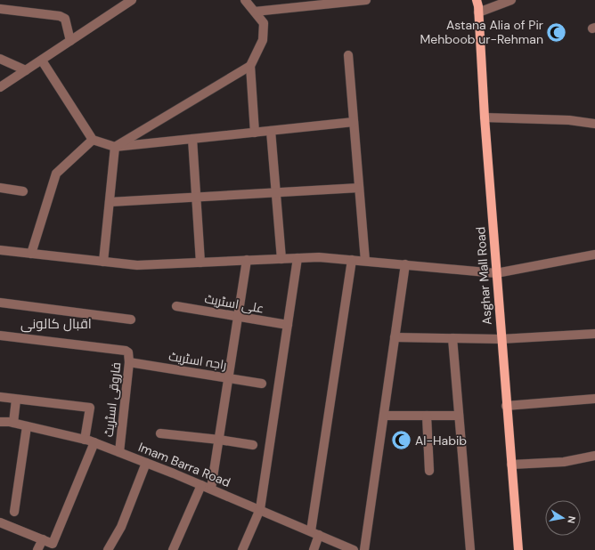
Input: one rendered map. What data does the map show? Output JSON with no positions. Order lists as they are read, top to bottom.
{
  "streets": {
    "main road": ["Asghar Mall Road"],
    "street": [
      "علی اسٹریٹ",
      "راجہ اسٹریٹ",
      "فاروقی اسٹریٹ",
      "Imam Barra Road"
    ]
  },
  "crossings": [
    ["راجہ اسٹریٹ", "فاروقی اسٹریٹ"],
    ["فاروقی اسٹریٹ", "Imam Barra Road"]
  ],
  "districts": ["اقبال کالونی"],
  "places": {
    "mosque": ["Astana Alia of Pir Mehboob ur-Rehman", "Al-Habib"]
  },
  "north": "right"
}
